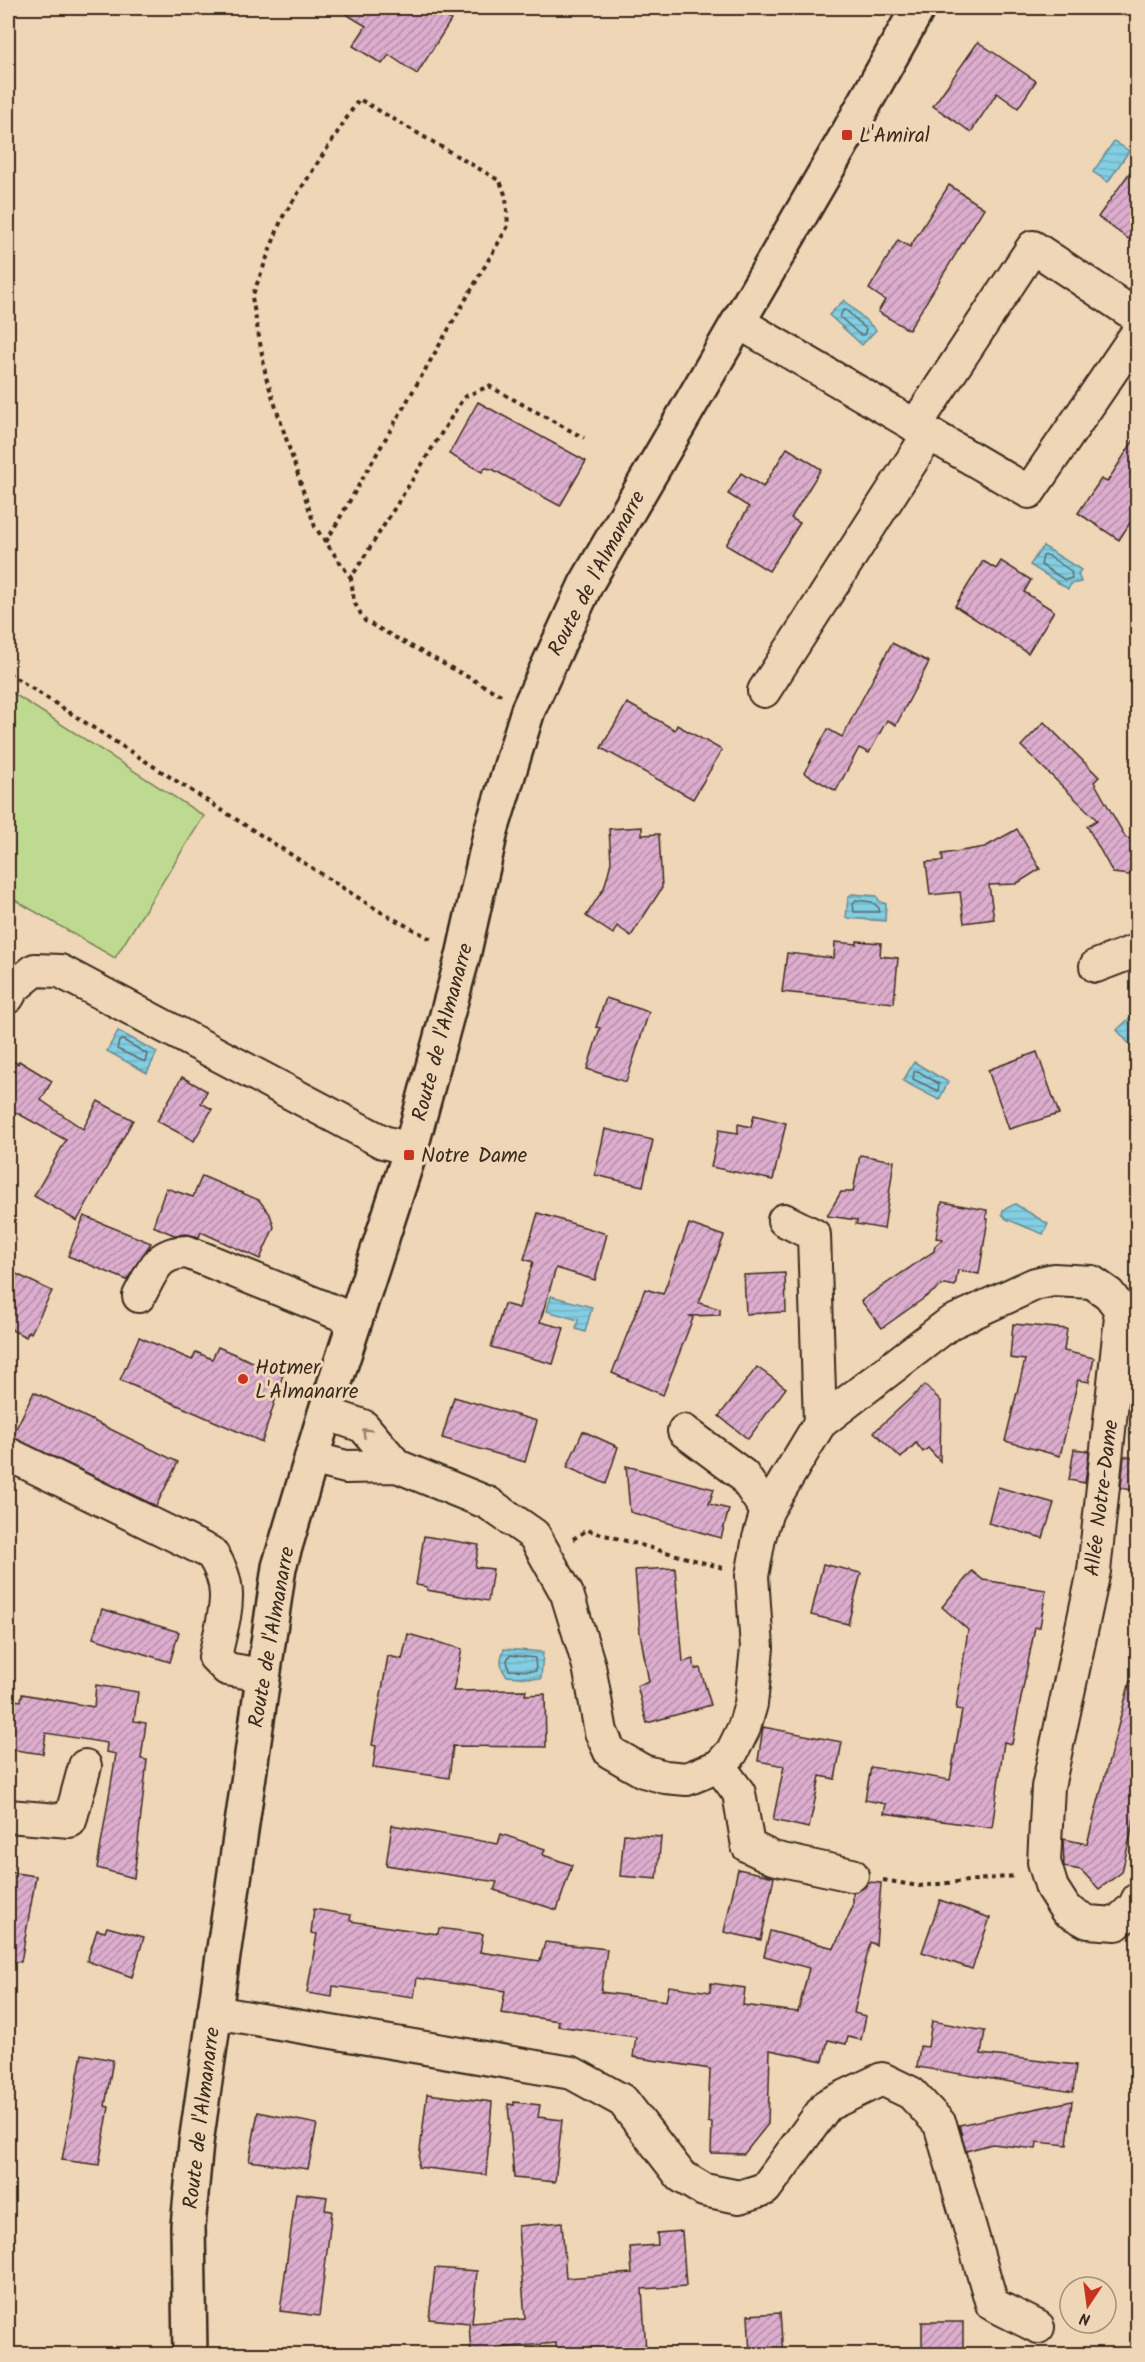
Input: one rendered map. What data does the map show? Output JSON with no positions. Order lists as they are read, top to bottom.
{
  "streets": {
    "main road": ["Route de l'Almanarre"],
    "street": ["Allée Notre-Dame"]
  },
  "places": {
    "transit": ["L'Amiral", "Notre Dame"],
    "other": ["Hotmer L'Almanarre"]
  },
  "north": "bottom"
}
